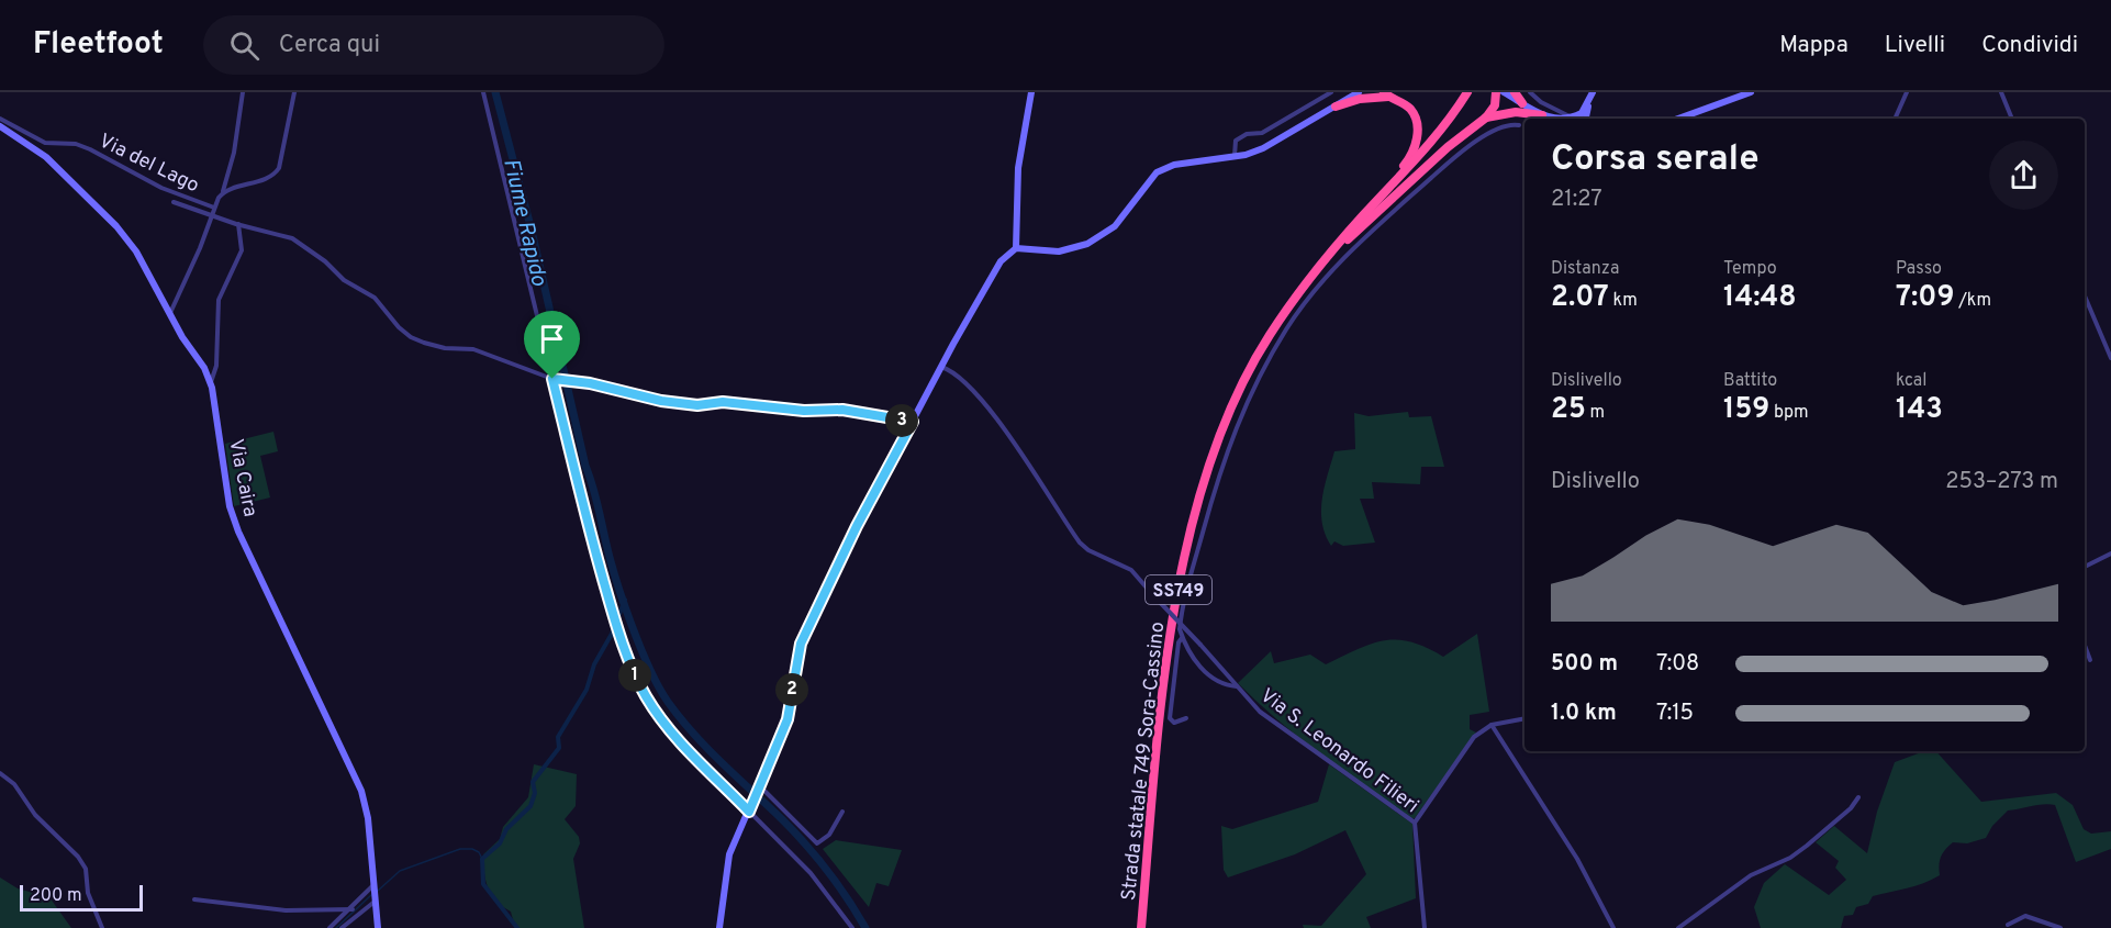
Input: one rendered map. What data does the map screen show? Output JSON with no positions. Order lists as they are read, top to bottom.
{
  "streets": {
    "highway": ["SS749", "Strada statale 749 Sora-Cassino"],
    "street": ["Via del Lago", "Via Caira", "Via S. Leonardo Filieri"]
  },
  "water": ["Fiume Rapido"],
  "scale_bar": "200 m",
  "page": {
    "header": "Fleetfoot",
    "search": "Cerca qui",
    "nav": ["Mappa", "Livelli", "Condividi"],
    "heading": ["Corsa serale", "21:27"],
    "stats": [
      ["Distanza", "2.07 km"],
      ["Tempo", "14:48"],
      ["Passo", "7:09 /km"],
      ["Dislivello", "25 m"],
      ["Battito", "159 bpm"],
      ["kcal", "143"]
    ],
    "pins": ["3", "1", "2"],
    "chart": ["Dislivello", "253–273 m"],
    "list": [
      {
        "name": "500 m",
        "note": "7:08"
      },
      {
        "name": "1.0 km",
        "note": "7:15"
      }
    ],
    "scale": "200 m"
  }
}
